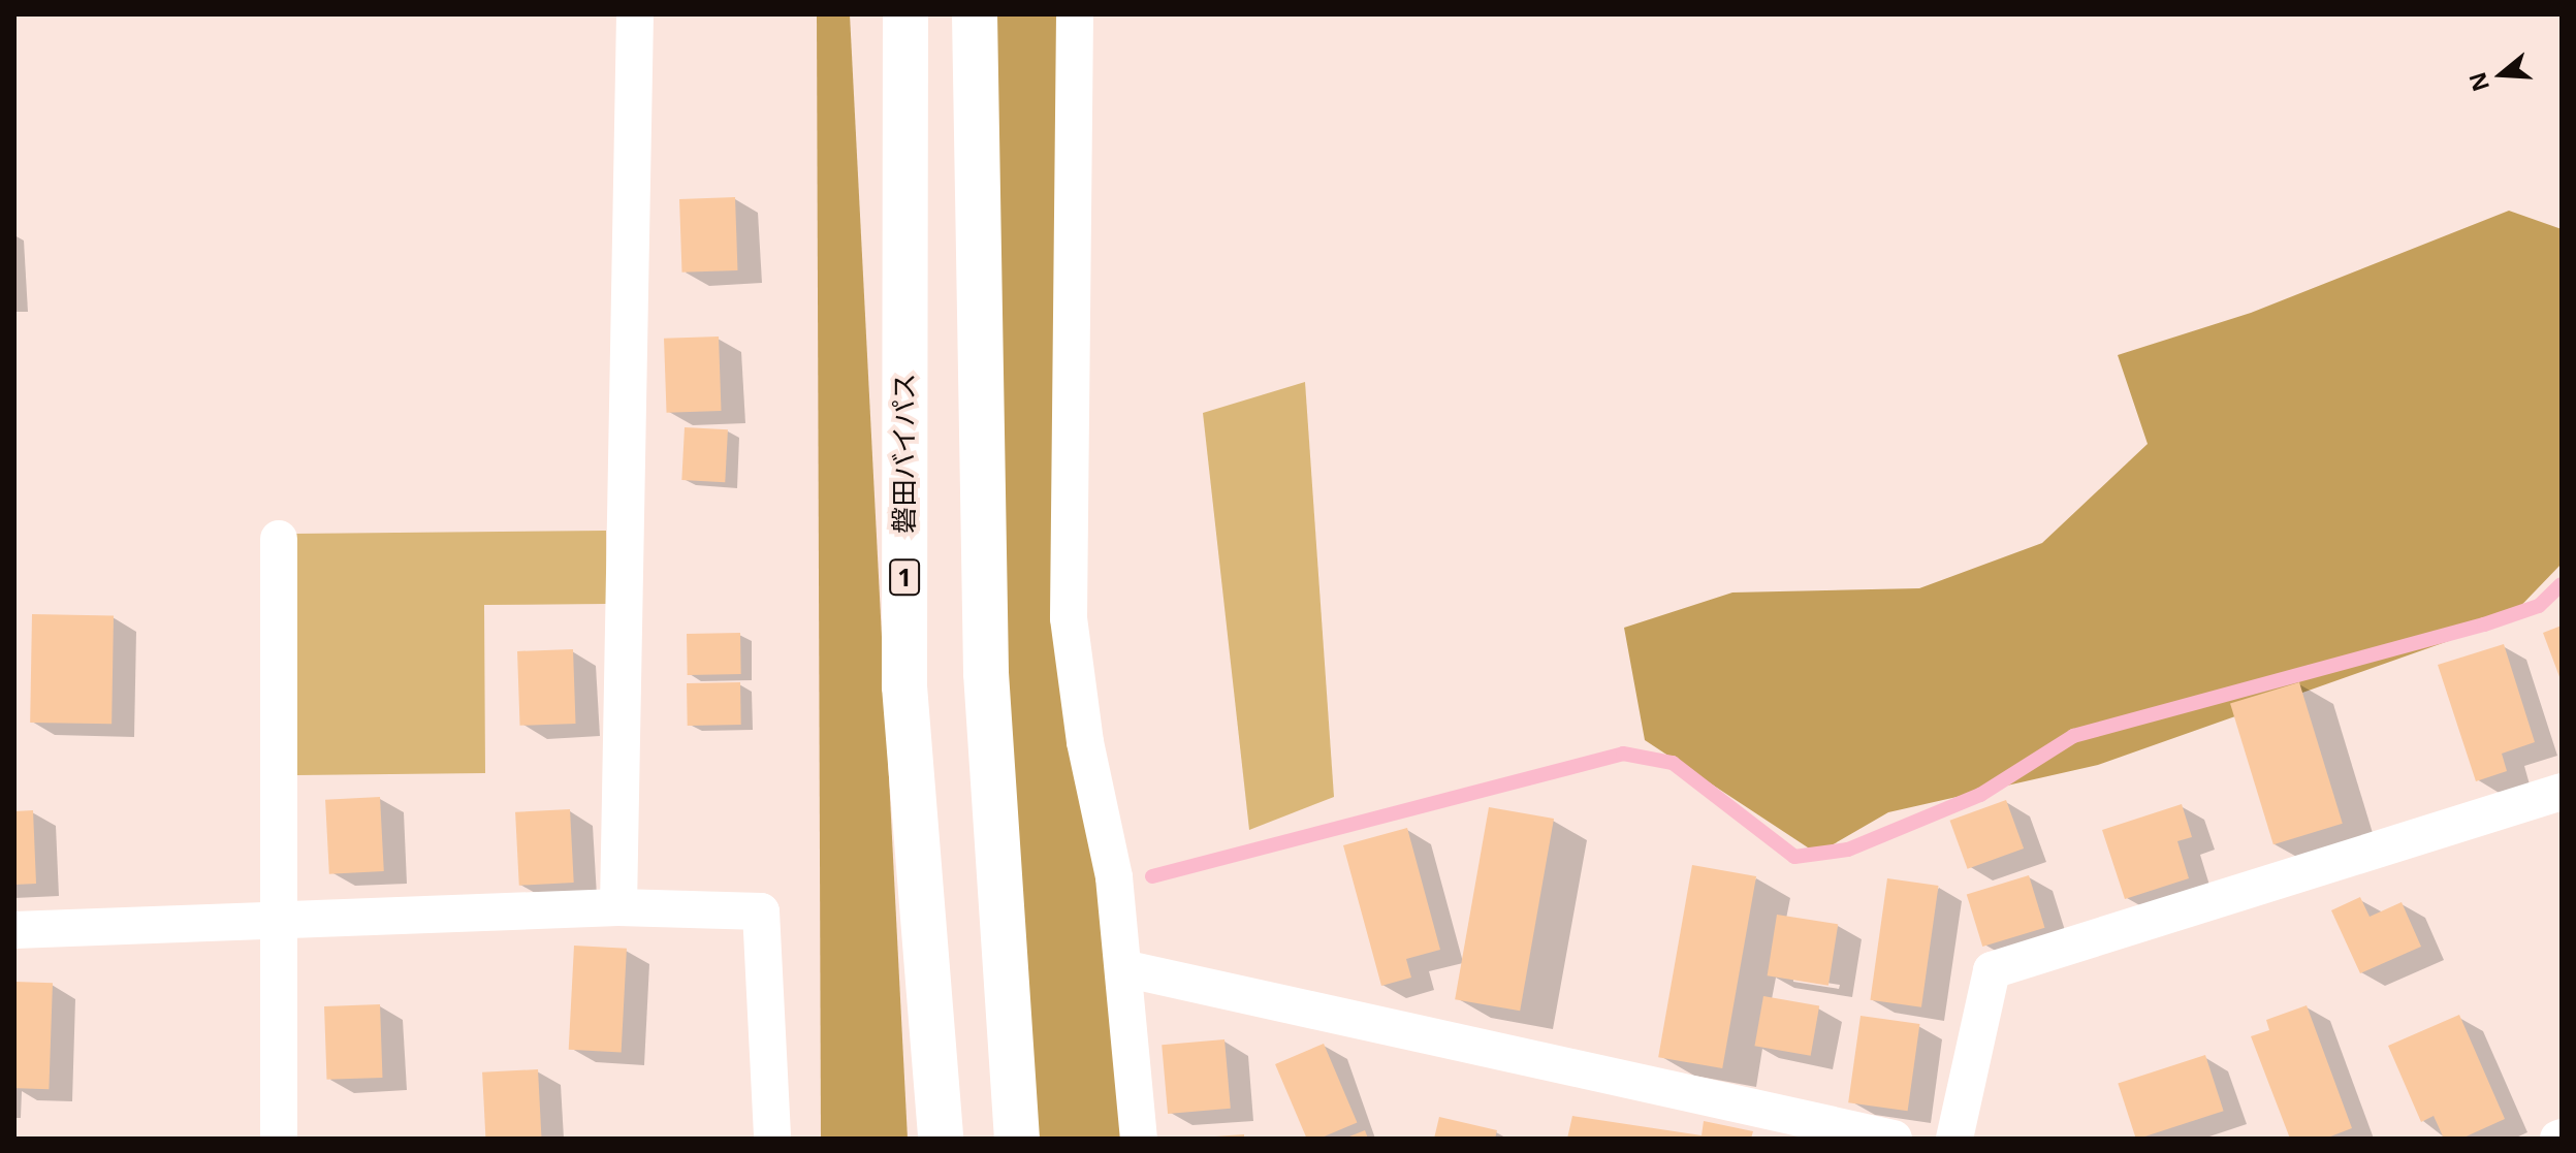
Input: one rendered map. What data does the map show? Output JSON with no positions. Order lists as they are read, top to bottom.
{
  "streets": {
    "highway": ["磐田バイパス", "1"]
  },
  "north": "left"
}
